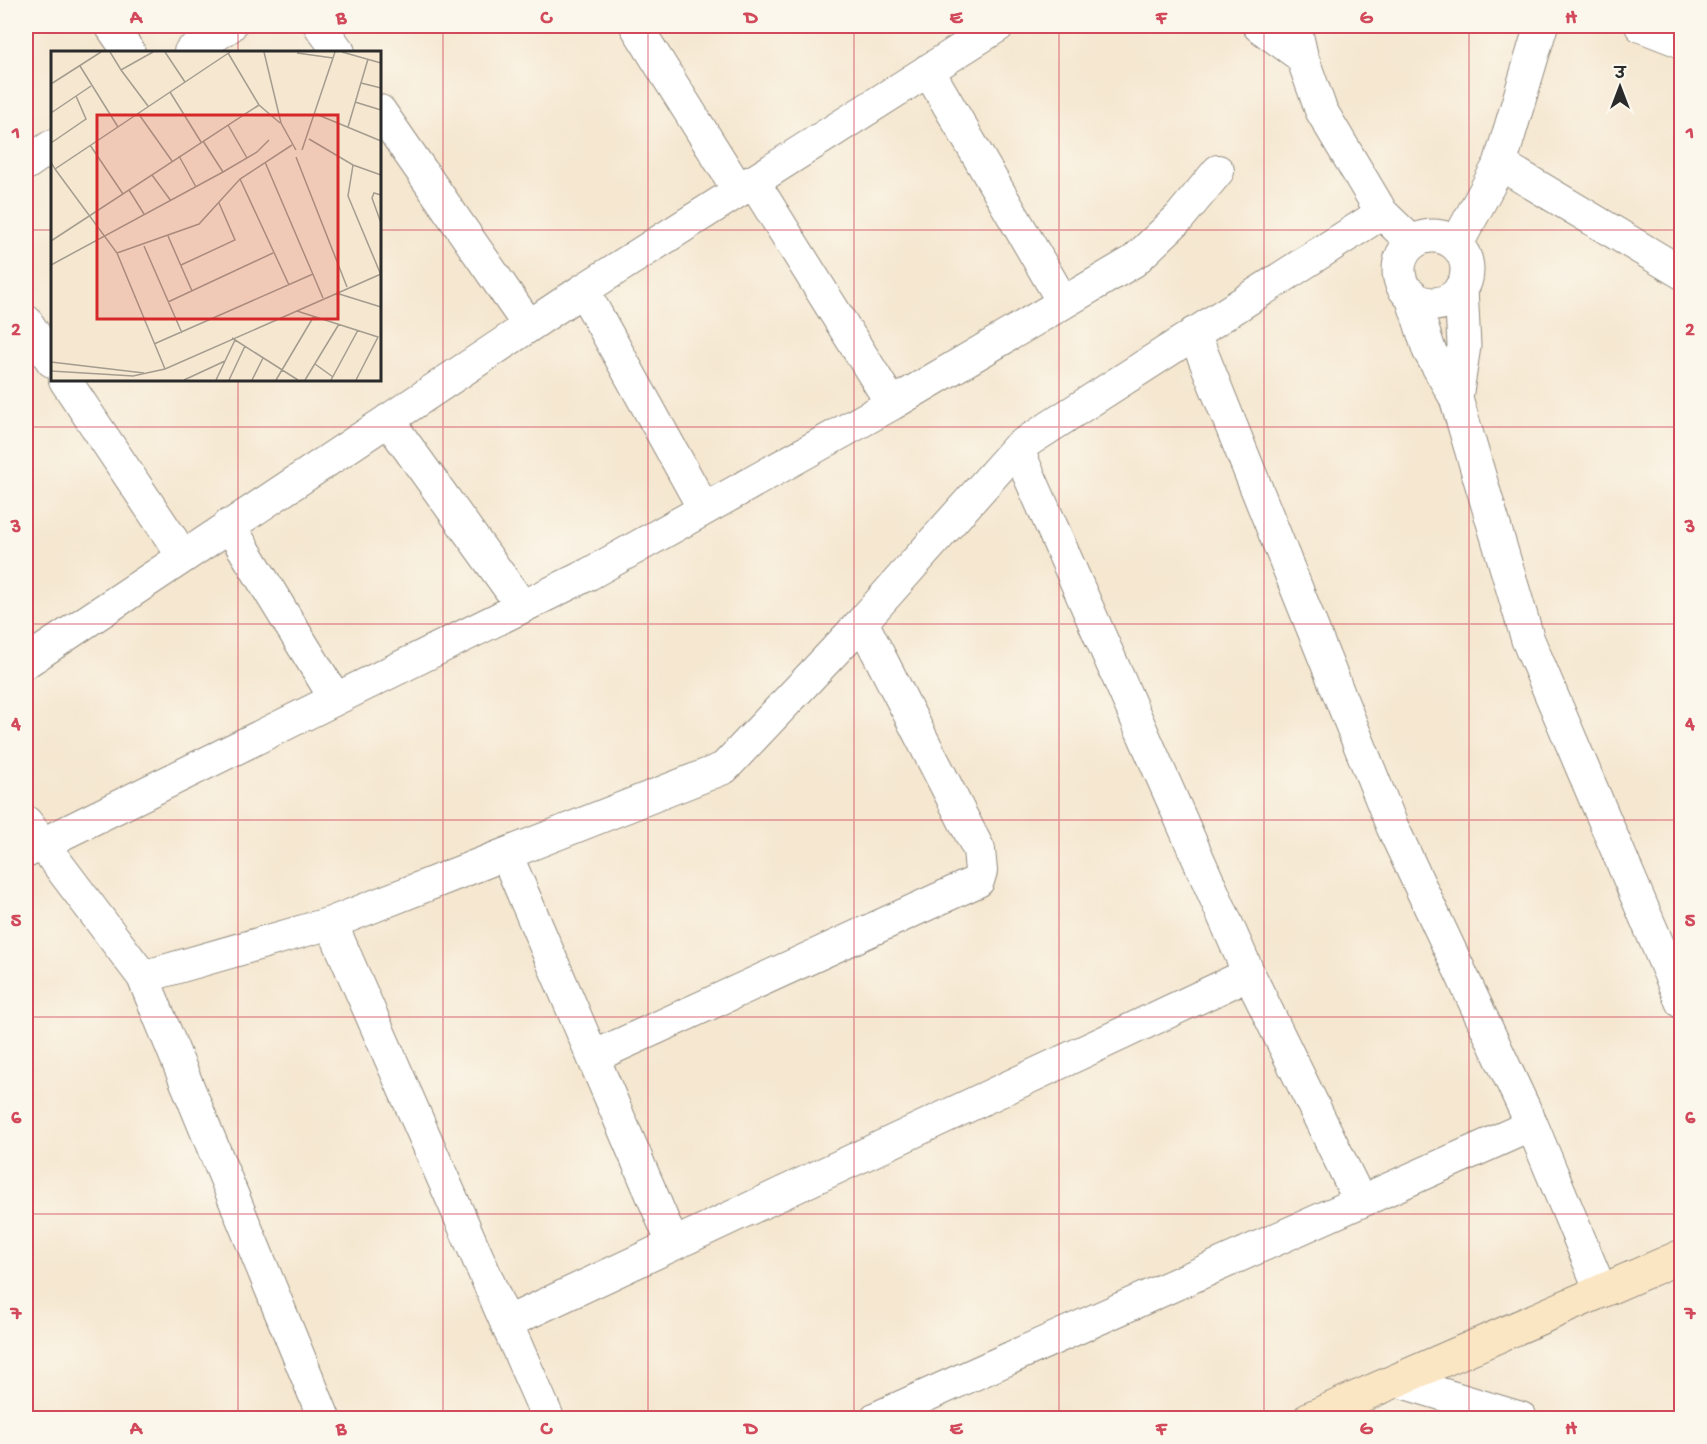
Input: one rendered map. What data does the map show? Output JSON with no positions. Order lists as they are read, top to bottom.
{
  "north": "top",
  "grid": {
    "columns": [
      "A",
      "B",
      "C",
      "D",
      "E",
      "F",
      "G",
      "H"
    ],
    "rows": [
      "1",
      "2",
      "3",
      "4",
      "5",
      "6",
      "7"
    ]
  }
}
